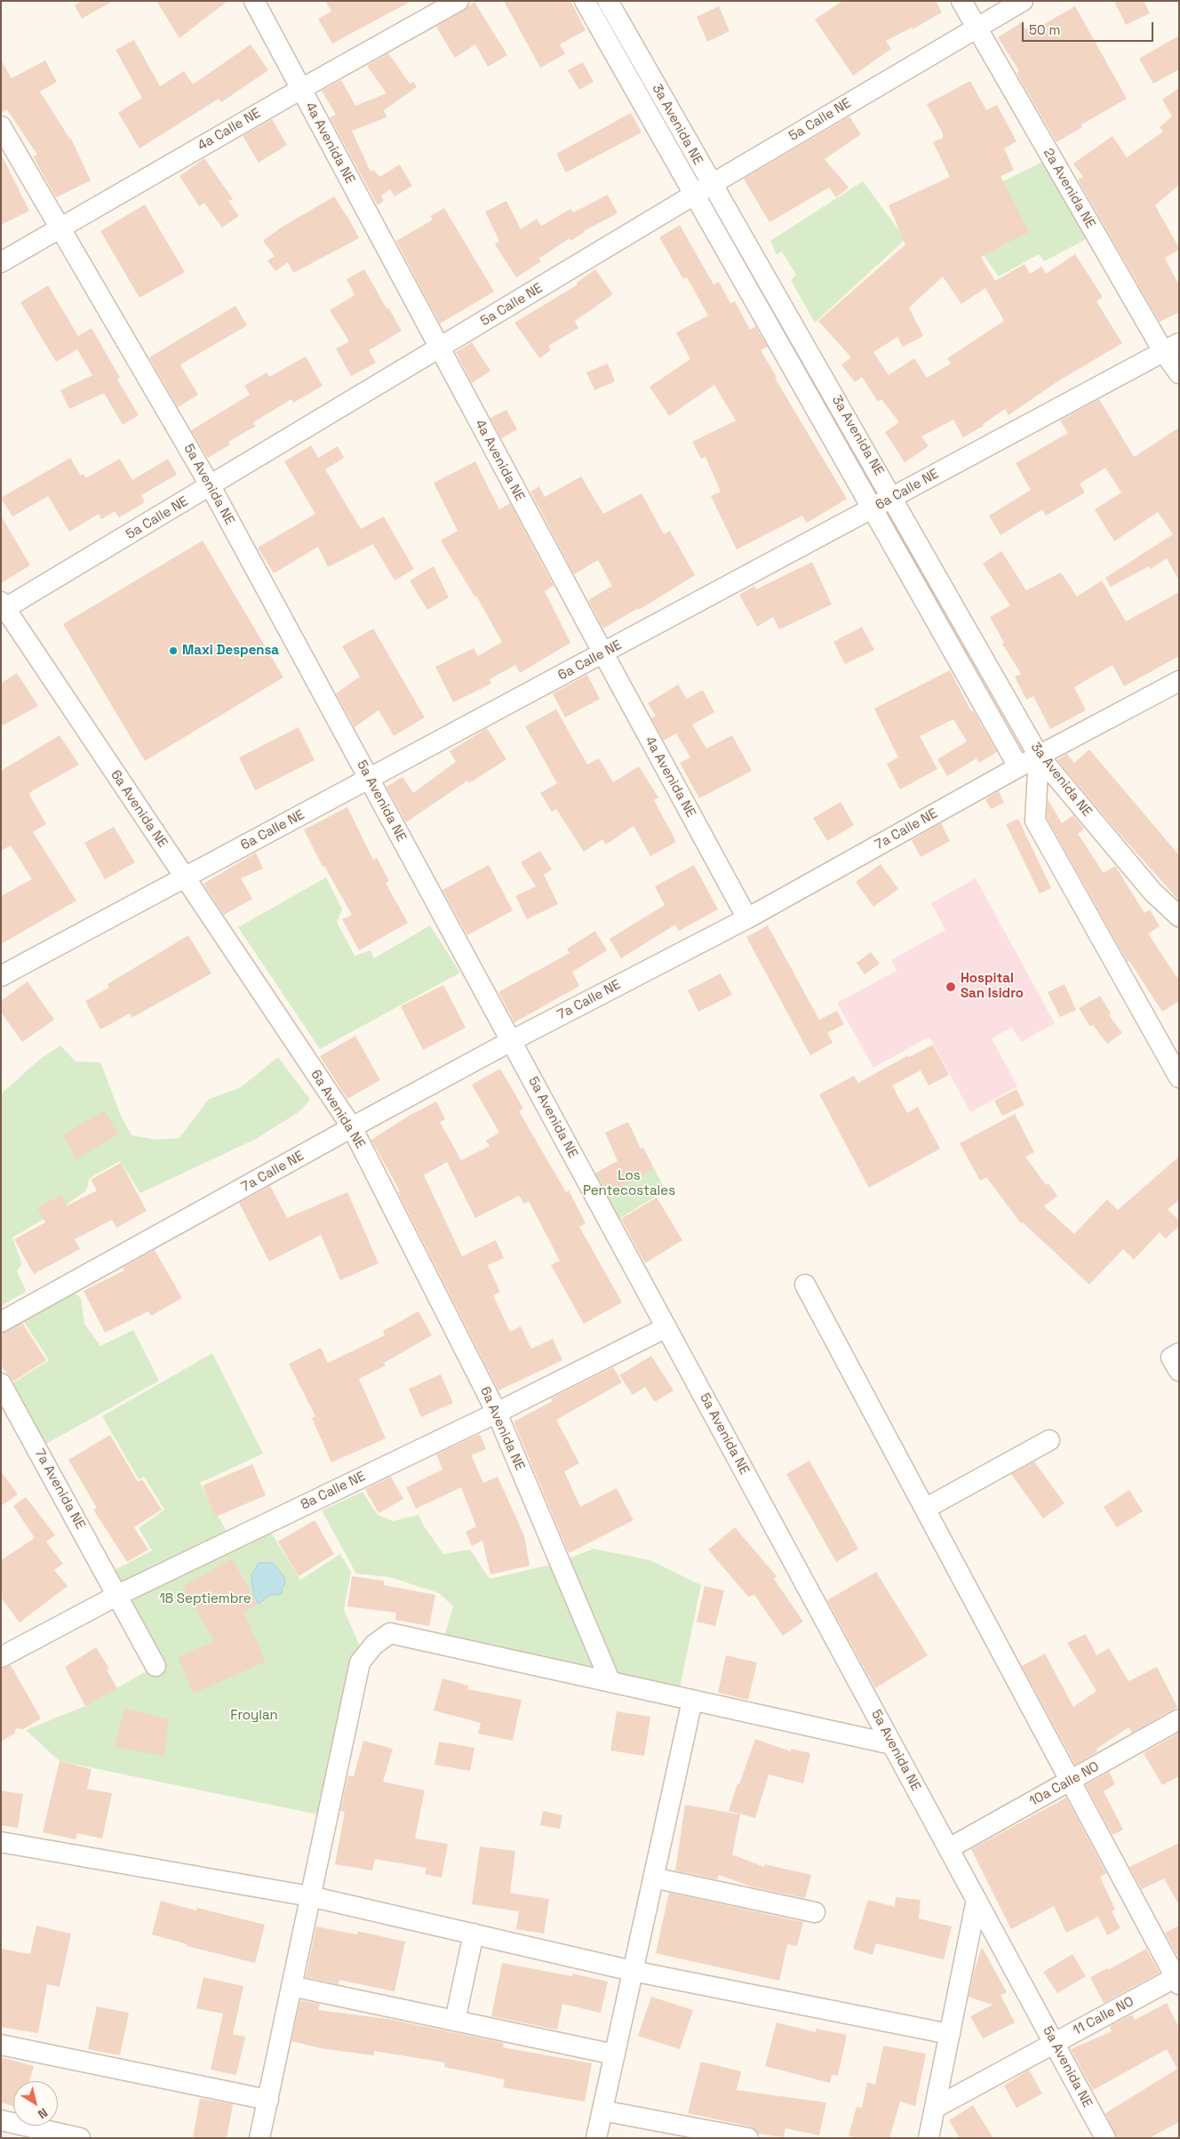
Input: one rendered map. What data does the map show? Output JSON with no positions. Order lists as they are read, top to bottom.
{
  "streets": {
    "street": [
      "5a Calle NE",
      "3a Avenida NE",
      "4a Calle NE",
      "4a Avenida NE",
      "2a Avenida NE",
      "5a Avenida NE",
      "6a Calle NE",
      "6a Avenida NE",
      "7a Calle NE",
      "7a Avenida NE",
      "8a Calle NE",
      "10a Calle NO",
      "11 Calle NO"
    ]
  },
  "crossings": [
    ["5a Calle NE", "3a Avenida NE"],
    ["5a Calle NE", "4a Avenida NE"],
    ["5a Calle NE", "2a Avenida NE"],
    ["5a Calle NE", "5a Avenida NE"],
    ["5a Calle NE", "6a Avenida NE"],
    ["3a Avenida NE", "6a Calle NE"],
    ["3a Avenida NE", "7a Calle NE"],
    ["4a Calle NE", "4a Avenida NE"],
    ["4a Calle NE", "5a Avenida NE"],
    ["4a Avenida NE", "6a Calle NE"],
    ["4a Avenida NE", "7a Calle NE"],
    ["2a Avenida NE", "6a Calle NE"],
    ["5a Avenida NE", "6a Calle NE"],
    ["5a Avenida NE", "7a Calle NE"],
    ["5a Avenida NE", "8a Calle NE"],
    ["5a Avenida NE", "10a Calle NO"],
    ["5a Avenida NE", "11 Calle NO"],
    ["6a Calle NE", "6a Avenida NE"],
    ["6a Avenida NE", "7a Calle NE"],
    ["6a Avenida NE", "8a Calle NE"],
    ["7a Avenida NE", "8a Calle NE"]
  ],
  "parks": ["Los Pentecostales", "18 Septiembre", "Froylan"],
  "places": ["Maxi Despensa", "Hospital San Isidro"],
  "scale_bar": "50 m",
  "north": "bottom right"
}
